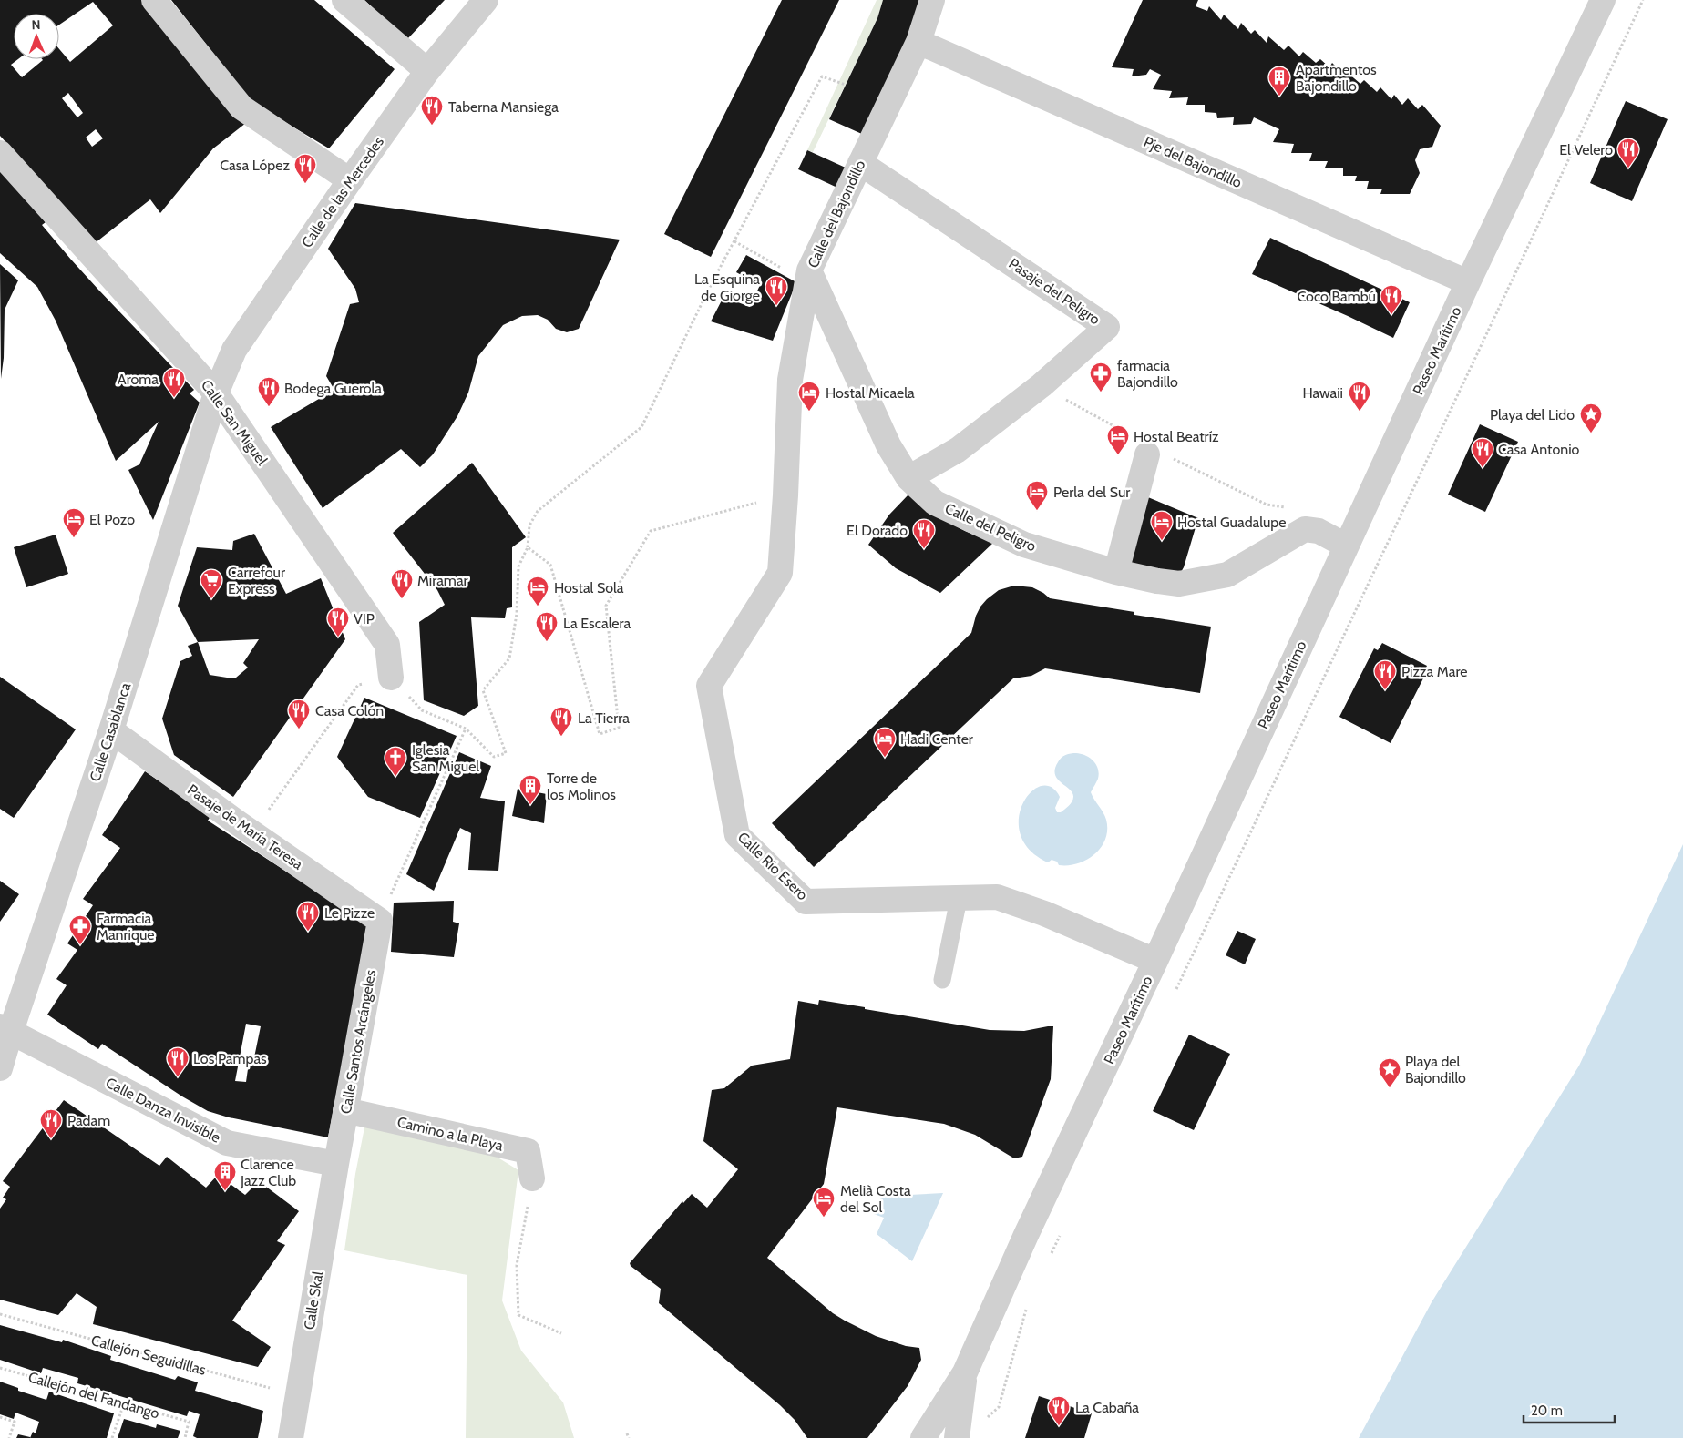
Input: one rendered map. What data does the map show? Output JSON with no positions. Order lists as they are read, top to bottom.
{
  "streets": {
    "street": [
      "Pje del Bajondillo",
      "Calle de las Mercedes",
      "Calle del Bajondillo",
      "Pasaje del Peligro",
      "Paseo Marítimo",
      "Calle San Miguel",
      "Calle del Peligro",
      "Calle Casablanca",
      "Pasaje de María Teresa",
      "Calle Río Esero",
      "Calle Santos Arcángeles",
      "Calle Danza Invisible",
      "Camino a la Playa",
      "Calle Skal"
    ],
    "path": ["Callejón Seguidillas", "Callejón del Fandango"]
  },
  "crossings": [
    ["Pje del Bajondillo", "Calle del Bajondillo"],
    ["Pje del Bajondillo", "Paseo Marítimo"],
    ["Calle de las Mercedes", "Calle San Miguel"],
    ["Calle de las Mercedes", "Calle Casablanca"],
    ["Calle del Bajondillo", "Pasaje del Peligro"],
    ["Calle del Bajondillo", "Calle del Peligro"],
    ["Calle del Bajondillo", "Calle Río Esero"],
    ["Pasaje del Peligro", "Calle del Peligro"],
    ["Paseo Marítimo", "Calle del Peligro"],
    ["Paseo Marítimo", "Calle Río Esero"],
    ["Calle San Miguel", "Calle Casablanca"],
    ["Calle Casablanca", "Pasaje de María Teresa"],
    ["Calle Casablanca", "Calle Danza Invisible"],
    ["Pasaje de María Teresa", "Calle Santos Arcángeles"],
    ["Calle Santos Arcángeles", "Calle Danza Invisible"],
    ["Calle Santos Arcángeles", "Camino a la Playa"],
    ["Calle Santos Arcángeles", "Calle Skal"],
    ["Calle Danza Invisible", "Calle Skal"],
    ["Calle Skal", "Callejón Seguidillas"]
  ],
  "places": {
    "building": ["Apartmentos Bajondillo", "Torre de los Molinos", "Clarence Jazz Club"],
    "restaurant": [
      "Taberna Mansiega",
      "El Velero",
      "Casa López",
      "La Esquina de Giorge",
      "Coco Bambú",
      "Aroma",
      "Bodega Guerola",
      "Hawaii",
      "Casa Antonio",
      "El Dorado",
      "Miramar",
      "VIP",
      "La Escalera",
      "Pizza Mare",
      "Casa Colón",
      "La Tierra",
      "Le Pizze",
      "Los Pampas",
      "Padam",
      "La Cabaña"
    ],
    "pharmacy": ["farmacia Bajondillo", "Farmacia Manrique"],
    "hotel": [
      "Hostal Micaela",
      "Hostal Beatríz",
      "Perla del Sur",
      "El Pozo",
      "Hostal Guadalupe",
      "Hostal Sola",
      "Hadi Center",
      "Melià Costa del Sol"
    ],
    "place": ["Playa del Lido", "Playa del Bajondillo"],
    "supermarket": ["Carrefour Express"],
    "church": ["Iglesia San Miguel"]
  },
  "scale_bar": "20 m",
  "north": "top"
}
